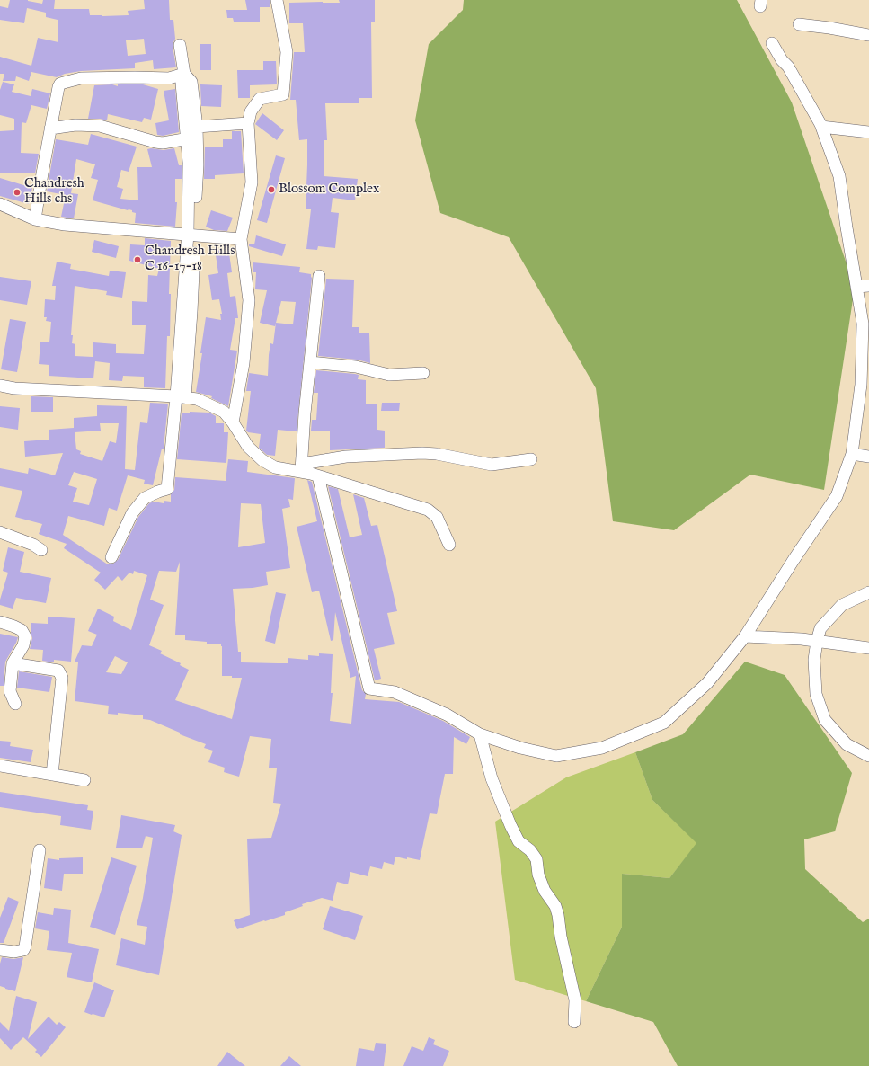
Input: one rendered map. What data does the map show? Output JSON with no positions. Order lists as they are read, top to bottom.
{
  "places": ["Blossom Complex", "Chandresh Hills chs", "Chandresh Hills C 16-17-18"]
}
